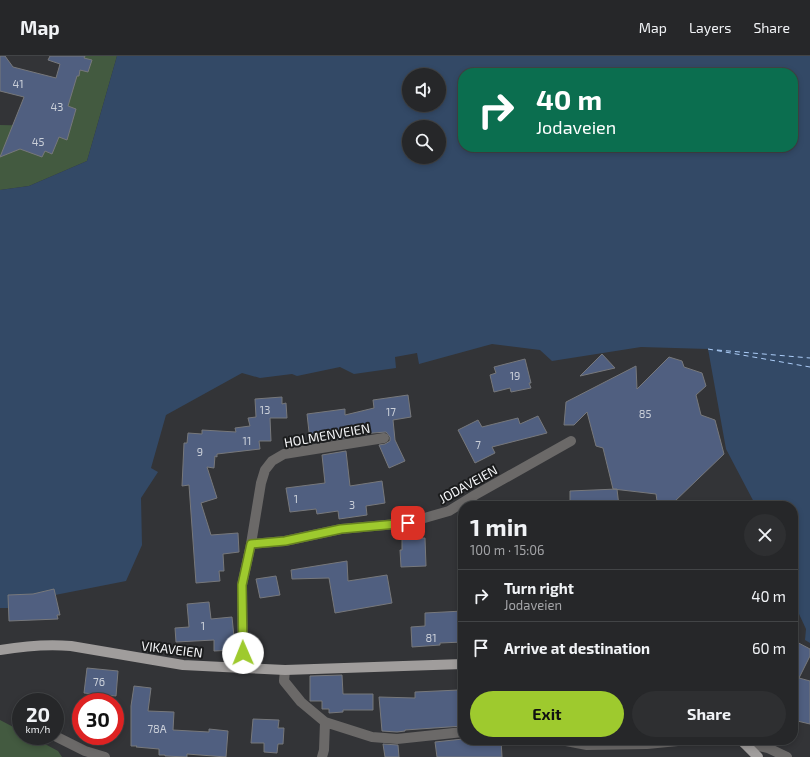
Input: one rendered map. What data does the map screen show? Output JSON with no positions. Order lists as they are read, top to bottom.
{
  "streets": {
    "main road": ["VIKAVEIEN"],
    "street": ["HOLMENVEIEN", "JODAVEIEN"]
  },
  "crossings": [
    ["HOLMENVEIEN", "JODAVEIEN"],
    ["HOLMENVEIEN", "VIKAVEIEN"]
  ],
  "house_numbers": [
    "41",
    "43",
    "45",
    "19",
    "13",
    "17",
    "85",
    "11",
    "7",
    "9",
    "1",
    "3",
    "1",
    "81",
    "76",
    "78A"
  ],
  "page": {
    "header": "Map",
    "nav": ["Map", "Layers", "Share"],
    "turn": ["40 m", "Jodaveien"],
    "heading": ["1 min", "100 m · 15:06"],
    "list": [
      {
        "name": "Turn right",
        "note": "Jodaveien",
        "value": "40 m"
      },
      {
        "name": "Arrive at destination",
        "value": "60 m"
      }
    ],
    "buttons": ["Exit", "Share"],
    "speed": "20 km/h",
    "limit": "30"
  }
}
